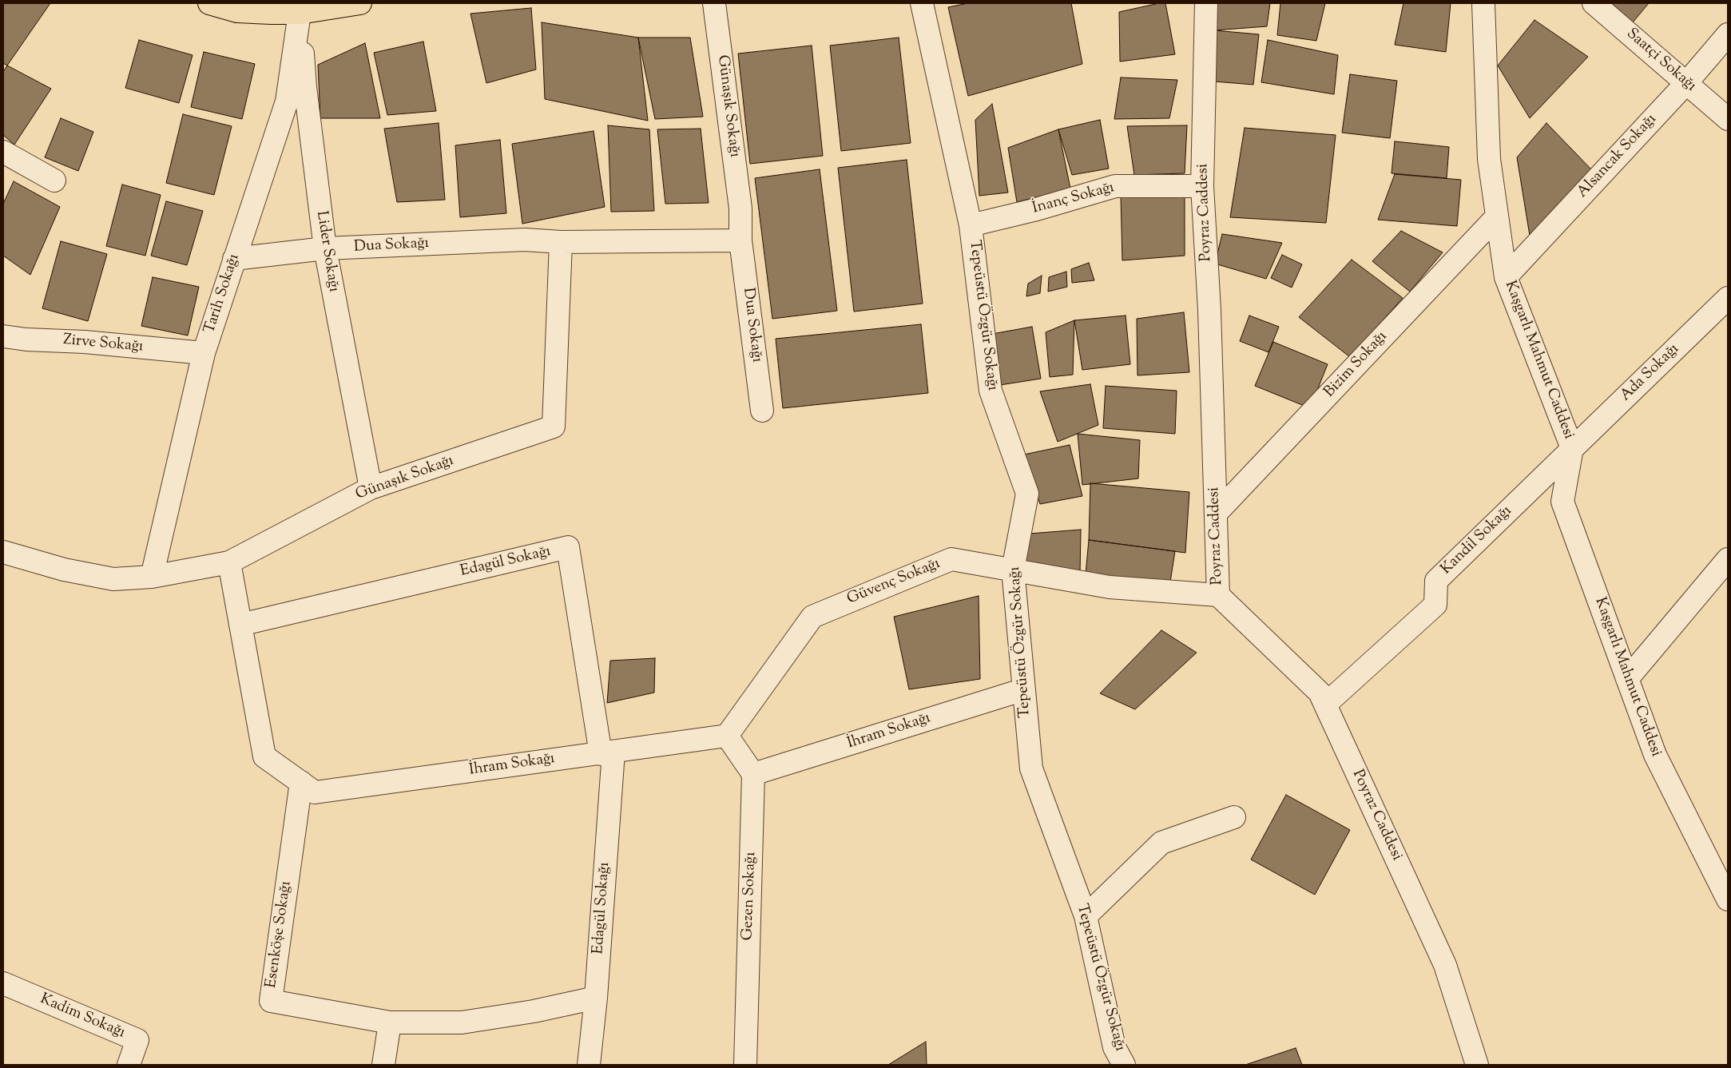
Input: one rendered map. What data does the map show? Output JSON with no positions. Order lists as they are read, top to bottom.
{
  "streets": {
    "street": [
      "Saatçi Sokağı",
      "Günaşık Sokağı",
      "Alsancak Sokağı",
      "İnanç Sokağı",
      "Poyraz Caddesi",
      "Dua Sokağı",
      "Lider Sokağı",
      "Tarih Sokağı",
      "Tepeüstü Özgür Sokağı",
      "Zirve Sokağı",
      "Kaşgarlı Mahmut Caddesi",
      "Bizim Sokağı",
      "Ada Sokağı",
      "Kandil Sokağı",
      "Edagül Sokağı",
      "Güvenç Sokağı",
      "İhram Sokağı",
      "Gezen Sokağı",
      "Esenköşe Sokağı",
      "Kadim Sokağı"
    ]
  },
  "crossings": [
    ["Saatçi Sokağı", "Alsancak Sokağı"],
    ["Günaşık Sokağı", "Dua Sokağı"],
    ["Günaşık Sokağı", "Lider Sokağı"],
    ["Günaşık Sokağı", "Tarih Sokağı"],
    ["Alsancak Sokağı", "Kaşgarlı Mahmut Caddesi"],
    ["İnanç Sokağı", "Poyraz Caddesi"],
    ["İnanç Sokağı", "Tepeüstü Özgür Sokağı"],
    ["Poyraz Caddesi", "Bizim Sokağı"],
    ["Poyraz Caddesi", "Kandil Sokağı"],
    ["Poyraz Caddesi", "Güvenç Sokağı"],
    ["Dua Sokağı", "Lider Sokağı"],
    ["Dua Sokağı", "Tarih Sokağı"],
    ["Lider Sokağı", "Tarih Sokağı"],
    ["Tarih Sokağı", "Zirve Sokağı"],
    ["Tepeüstü Özgür Sokağı", "Güvenç Sokağı"],
    ["Tepeüstü Özgür Sokağı", "İhram Sokağı"],
    ["Kaşgarlı Mahmut Caddesi", "Bizim Sokağı"],
    ["Kaşgarlı Mahmut Caddesi", "Ada Sokağı"],
    ["Kaşgarlı Mahmut Caddesi", "Kandil Sokağı"],
    ["Ada Sokağı", "Kandil Sokağı"],
    ["Edagül Sokağı", "İhram Sokağı"],
    ["Edagül Sokağı", "Esenköşe Sokağı"],
    ["Güvenç Sokağı", "İhram Sokağı"],
    ["İhram Sokağı", "Gezen Sokağı"],
    ["İhram Sokağı", "Esenköşe Sokağı"]
  ]
}
